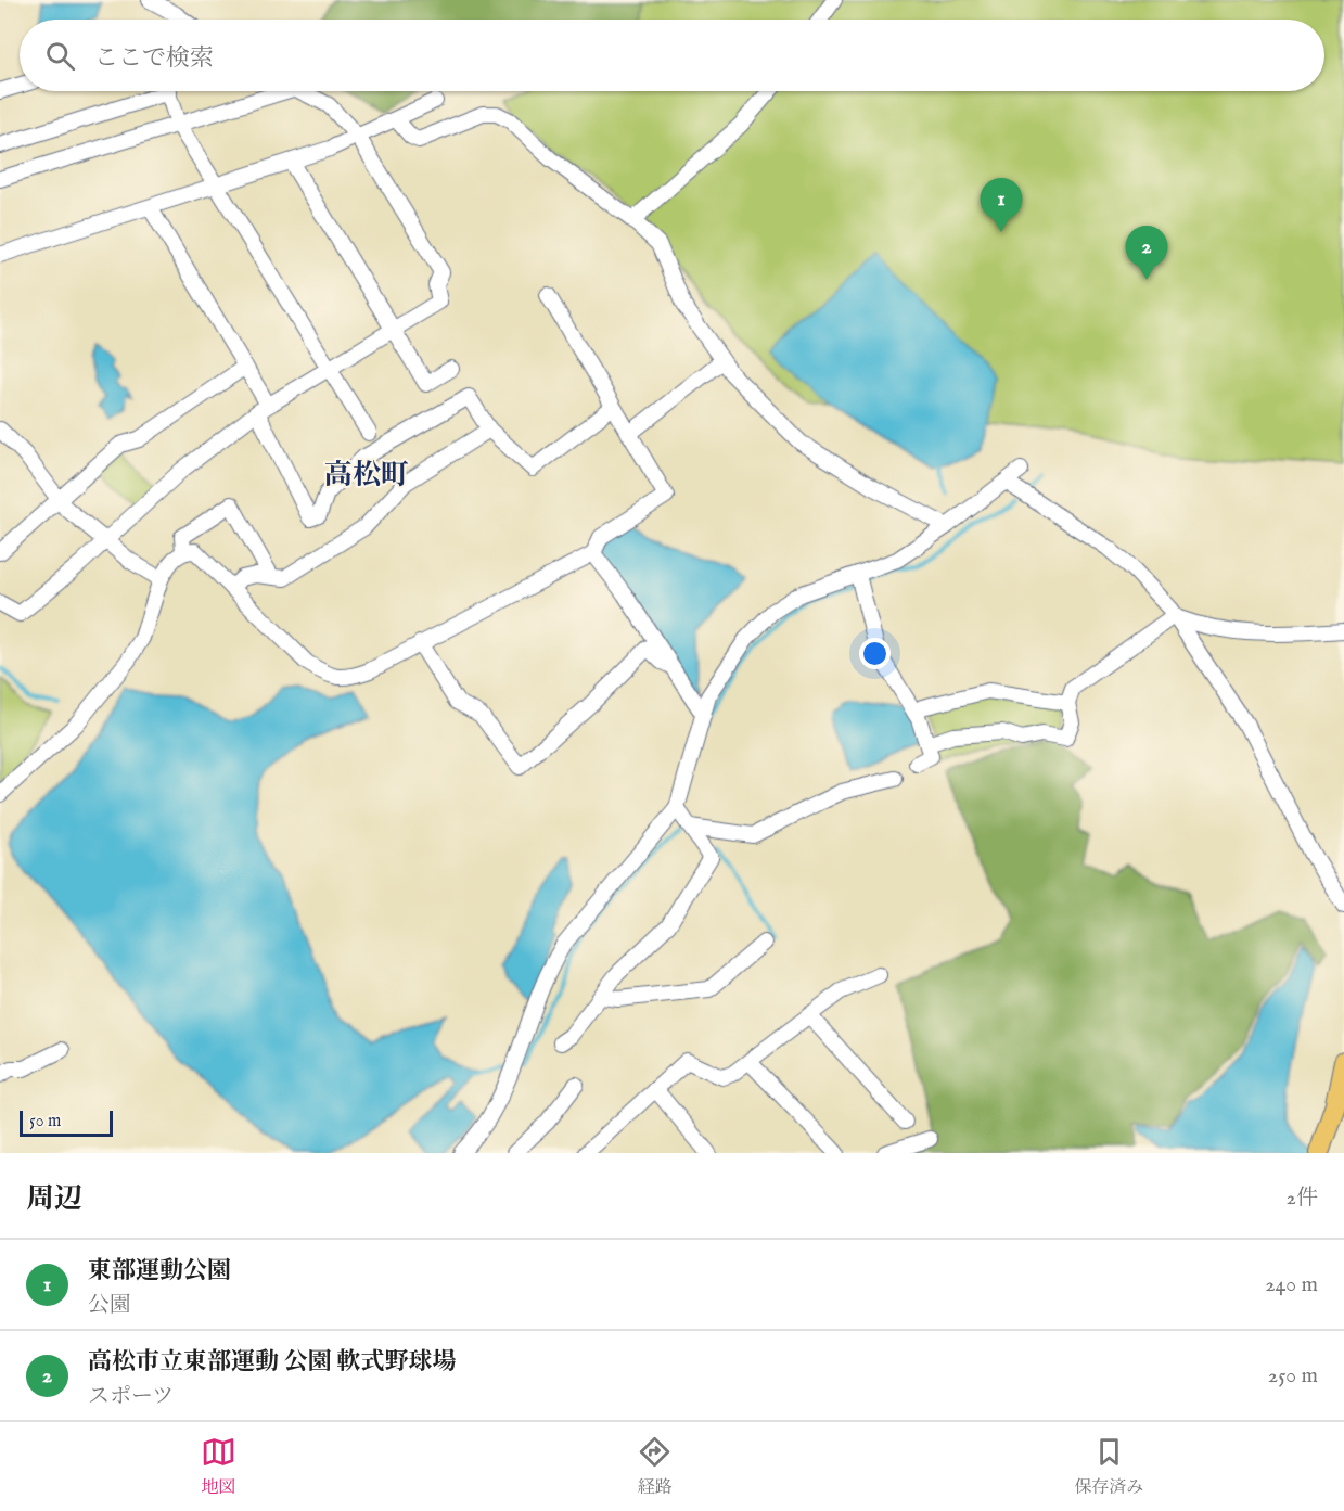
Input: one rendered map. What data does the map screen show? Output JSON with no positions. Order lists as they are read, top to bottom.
{
  "districts": ["高松町"],
  "scale_bar": "50 m",
  "page": {
    "search": "ここで検索",
    "pins": ["1", "2"],
    "scale": "50 m",
    "heading": ["周辺", "2件"],
    "list": [
      {
        "mark": "1",
        "name": "東部運動公園",
        "note": "公園",
        "value": "240 m"
      },
      {
        "mark": "2",
        "name": "高松市立東部運動 公園 軟式野球場",
        "note": "スポーツ",
        "value": "250 m"
      }
    ],
    "nav": ["地図", "経路", "保存済み"]
  }
}
